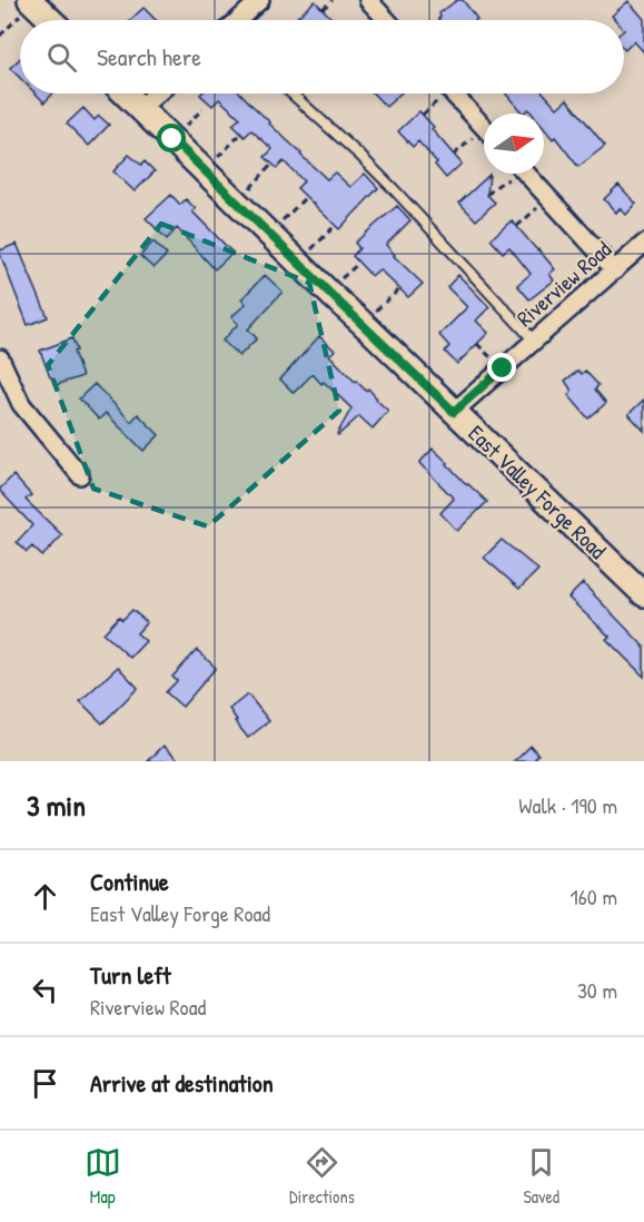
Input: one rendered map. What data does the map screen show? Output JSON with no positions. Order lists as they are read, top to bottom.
{
  "streets": {
    "main road": ["East Valley Forge Road"],
    "street": ["Riverview Road"]
  },
  "crossings": [
    ["Riverview Road", "East Valley Forge Road"]
  ],
  "north": "right",
  "page": {
    "search": "Search here",
    "heading": ["3 min", "Walk · 190 m"],
    "list": [
      ["Continue", "East Valley Forge Road", "160 m"],
      ["Turn left", "Riverview Road", "30 m"],
      "Arrive at destination"
    ],
    "nav": ["Map", "Directions", "Saved"]
  }
}
